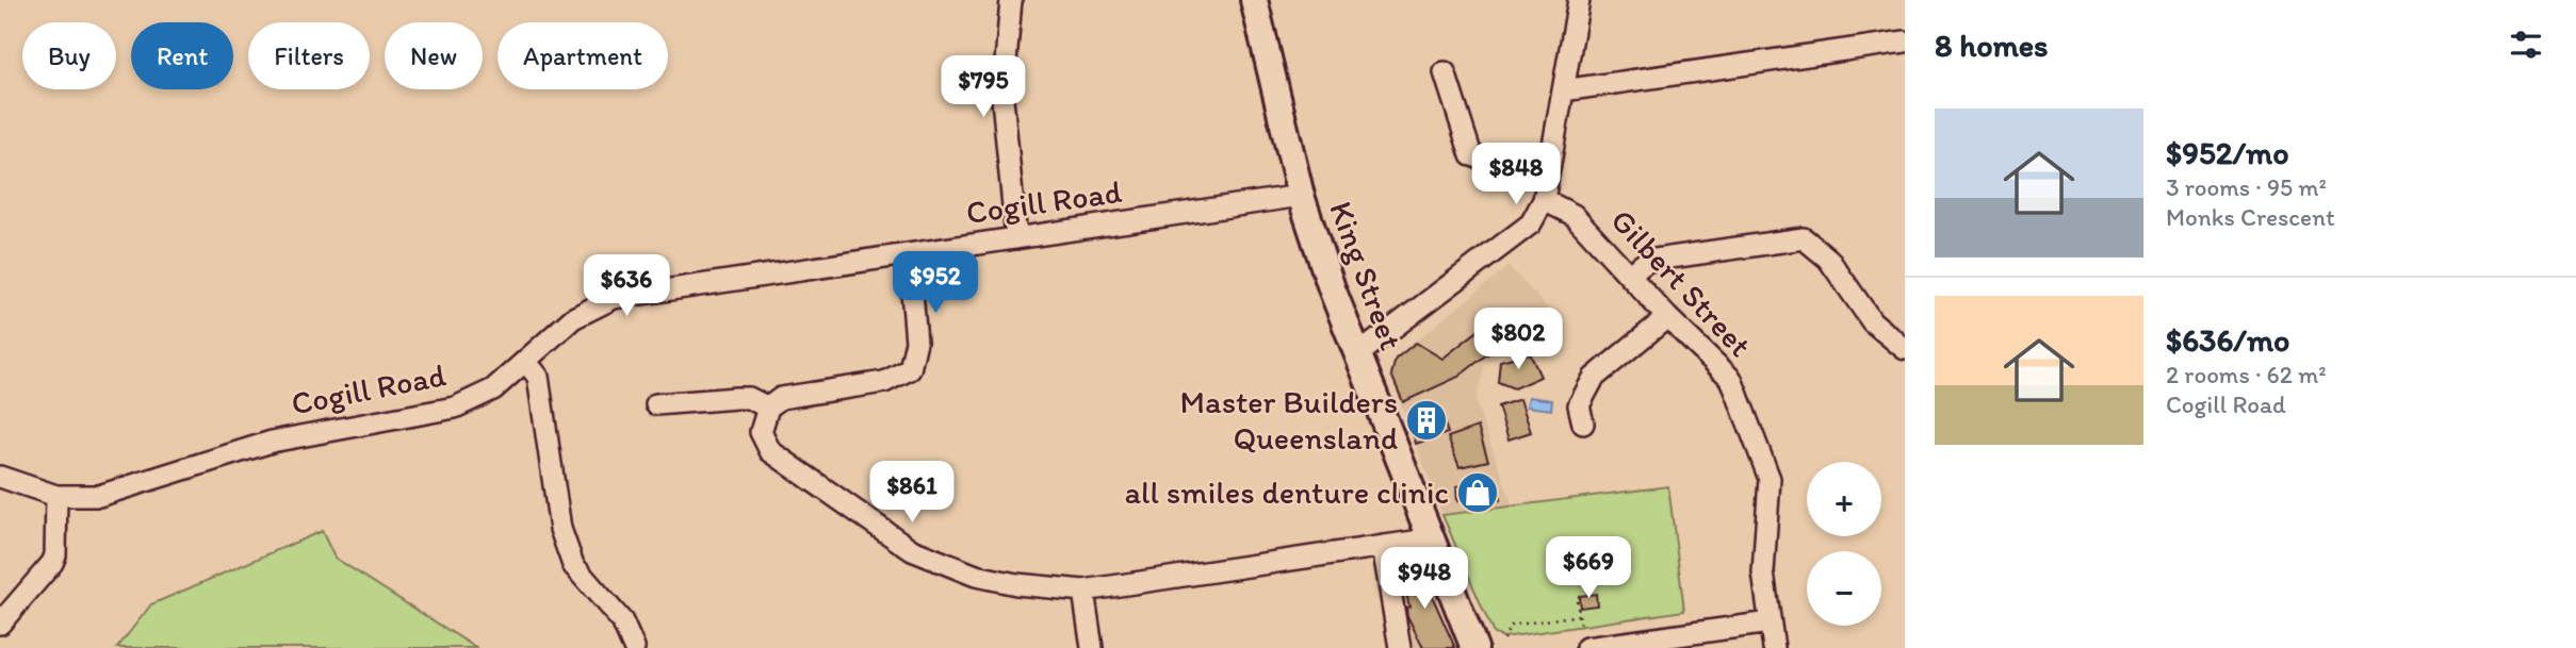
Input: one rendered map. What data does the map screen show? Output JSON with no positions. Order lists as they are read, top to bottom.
{
  "streets": {
    "main road": ["King Street"],
    "street": ["Cogill Road", "Gilbert Street"]
  },
  "crossings": [
    ["Cogill Road", "King Street"]
  ],
  "places": {
    "building": ["Master Builders Queensland"],
    "shop": ["all smiles denture clinic"]
  },
  "page": {
    "heading": "8 homes",
    "chip": [
      "Buy",
      "Rent",
      "Filters",
      "New",
      "Apartment"
    ],
    "price": [
      "$795",
      "$848",
      "$952",
      "$636",
      "$802",
      "$861",
      "$669",
      "$948"
    ],
    "list": [
      {
        "name": "$952/mo",
        "note": "3 rooms · 95 m² · Monks Crescent"
      },
      {
        "name": "$636/mo",
        "note": "2 rooms · 62 m² · Cogill Road"
      }
    ],
    "map_buttons": ["+", "−"]
  }
}
